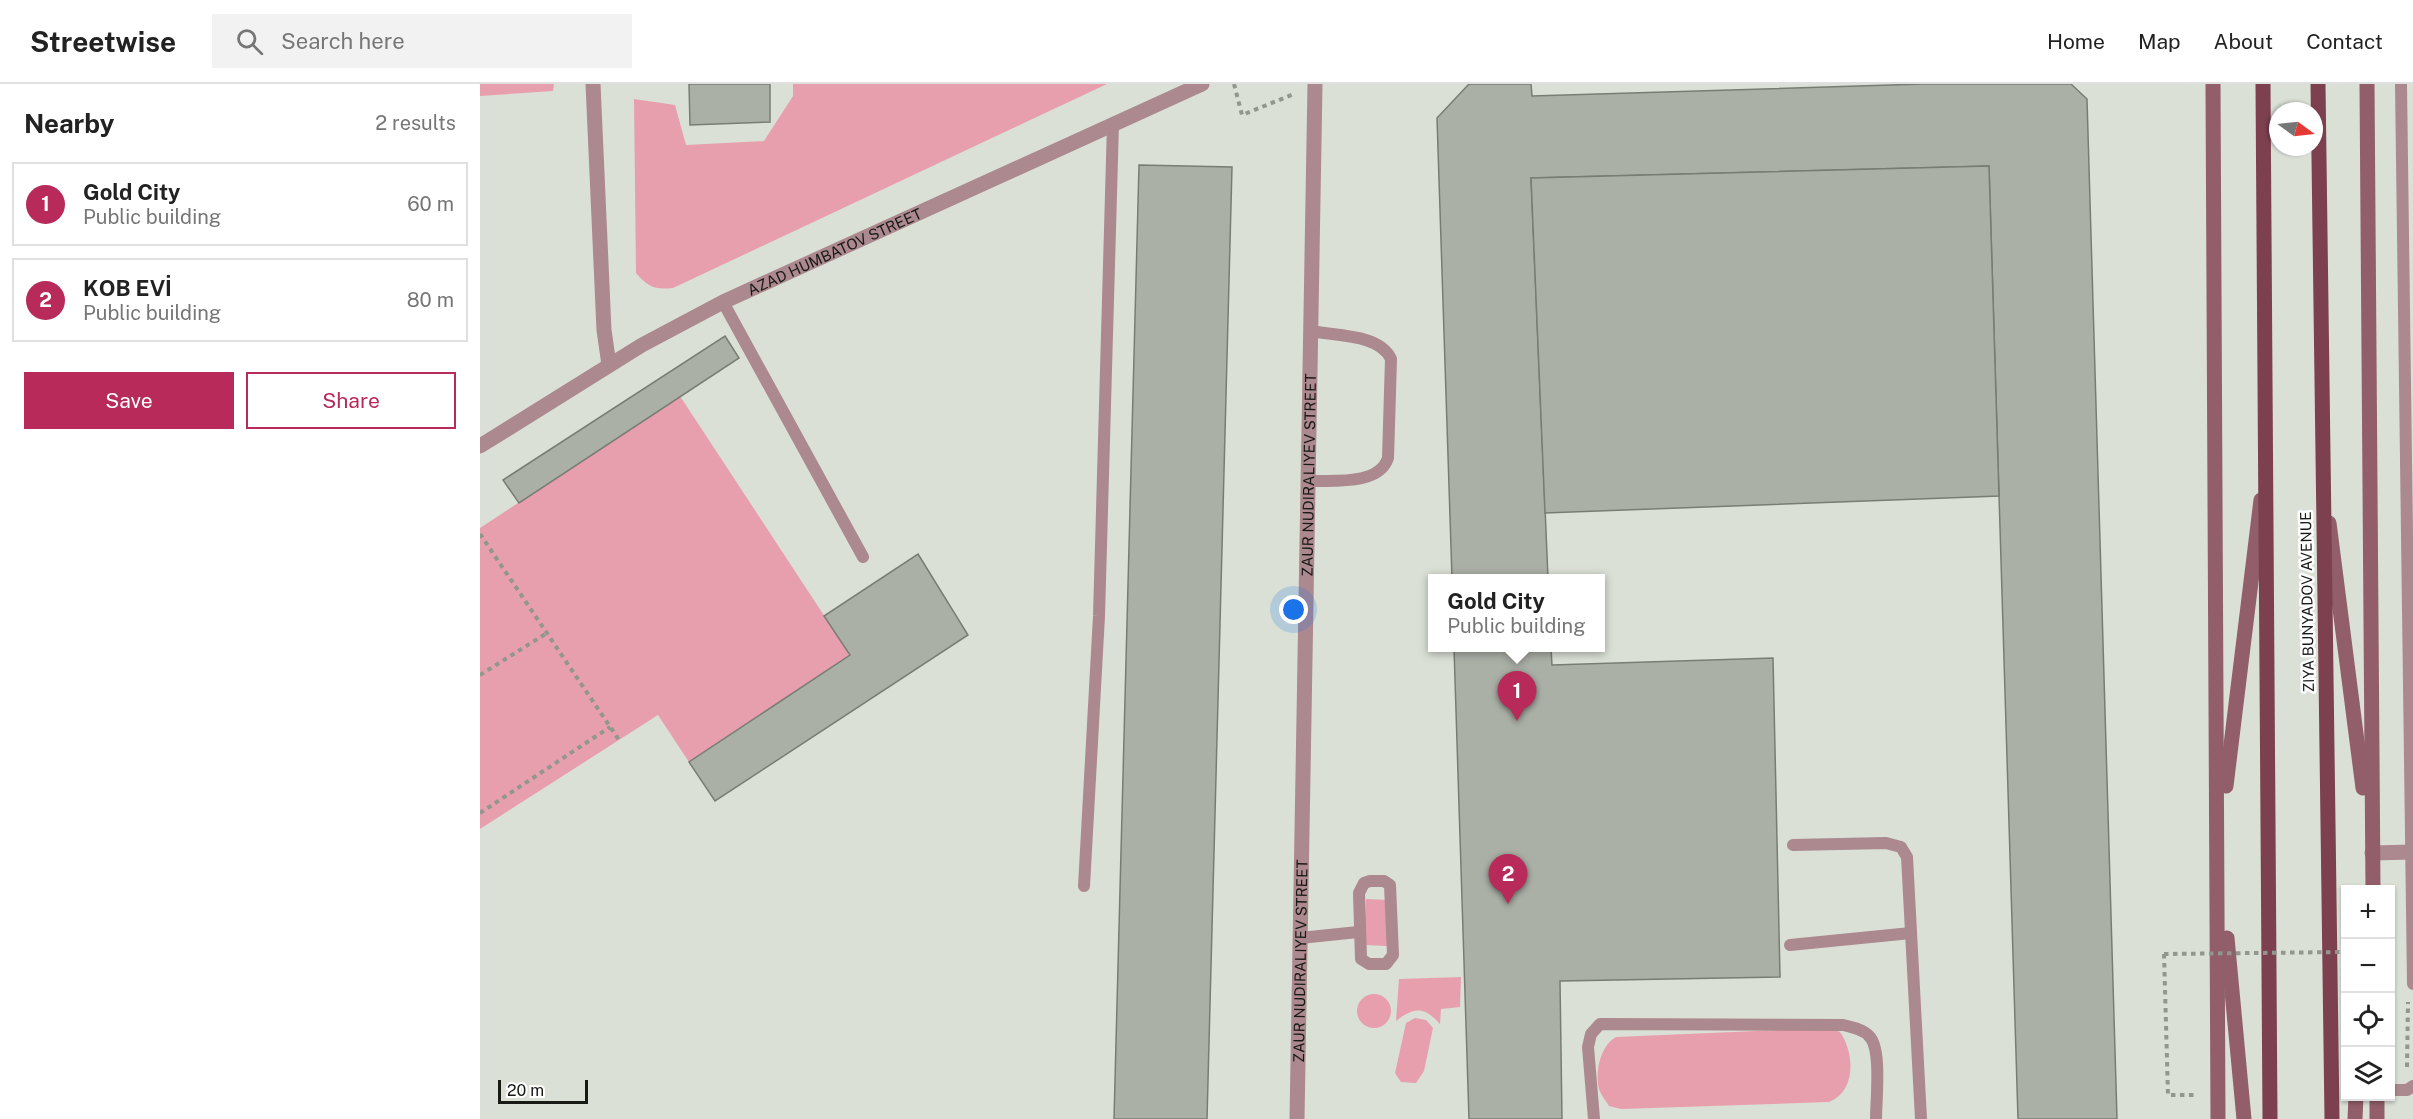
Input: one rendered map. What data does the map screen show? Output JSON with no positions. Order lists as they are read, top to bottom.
{
  "streets": {
    "main road": ["ZIYA BUNYADOV AVENUE"],
    "street": ["AZAD HUMBATOV STREET", "ZAUR NUDIRALIYEV STREET"]
  },
  "scale_bar": "20 m",
  "north": "right",
  "page": {
    "header": "Streetwise",
    "search": "Search here",
    "nav": [
      "Home",
      "Map",
      "About",
      "Contact"
    ],
    "heading": ["Nearby", "2 results"],
    "list": [
      {
        "mark": "1",
        "name": "Gold City",
        "note": "Public building",
        "value": "60 m"
      },
      {
        "mark": "2",
        "name": "KOB EVİ",
        "note": "Public building",
        "value": "80 m"
      }
    ],
    "buttons": ["Save", "Share"],
    "popup": ["Gold City", "Public building"],
    "pins": ["1", "2"],
    "map_buttons": ["+", "−"],
    "scale": "20 m"
  }
}
